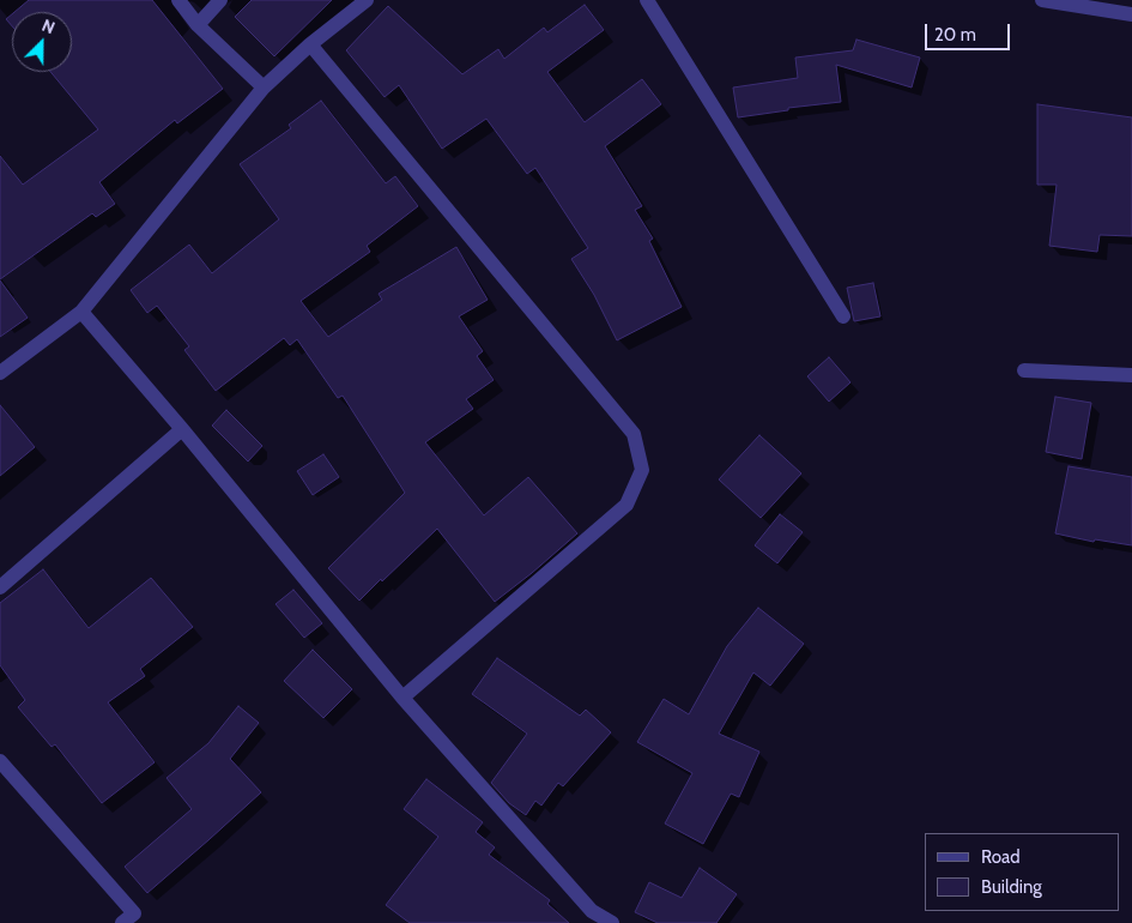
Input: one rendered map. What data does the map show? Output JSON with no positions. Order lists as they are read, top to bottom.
{
  "legend": ["Road", "Building"],
  "scale_bar": "20 m",
  "north": "top right"
}
